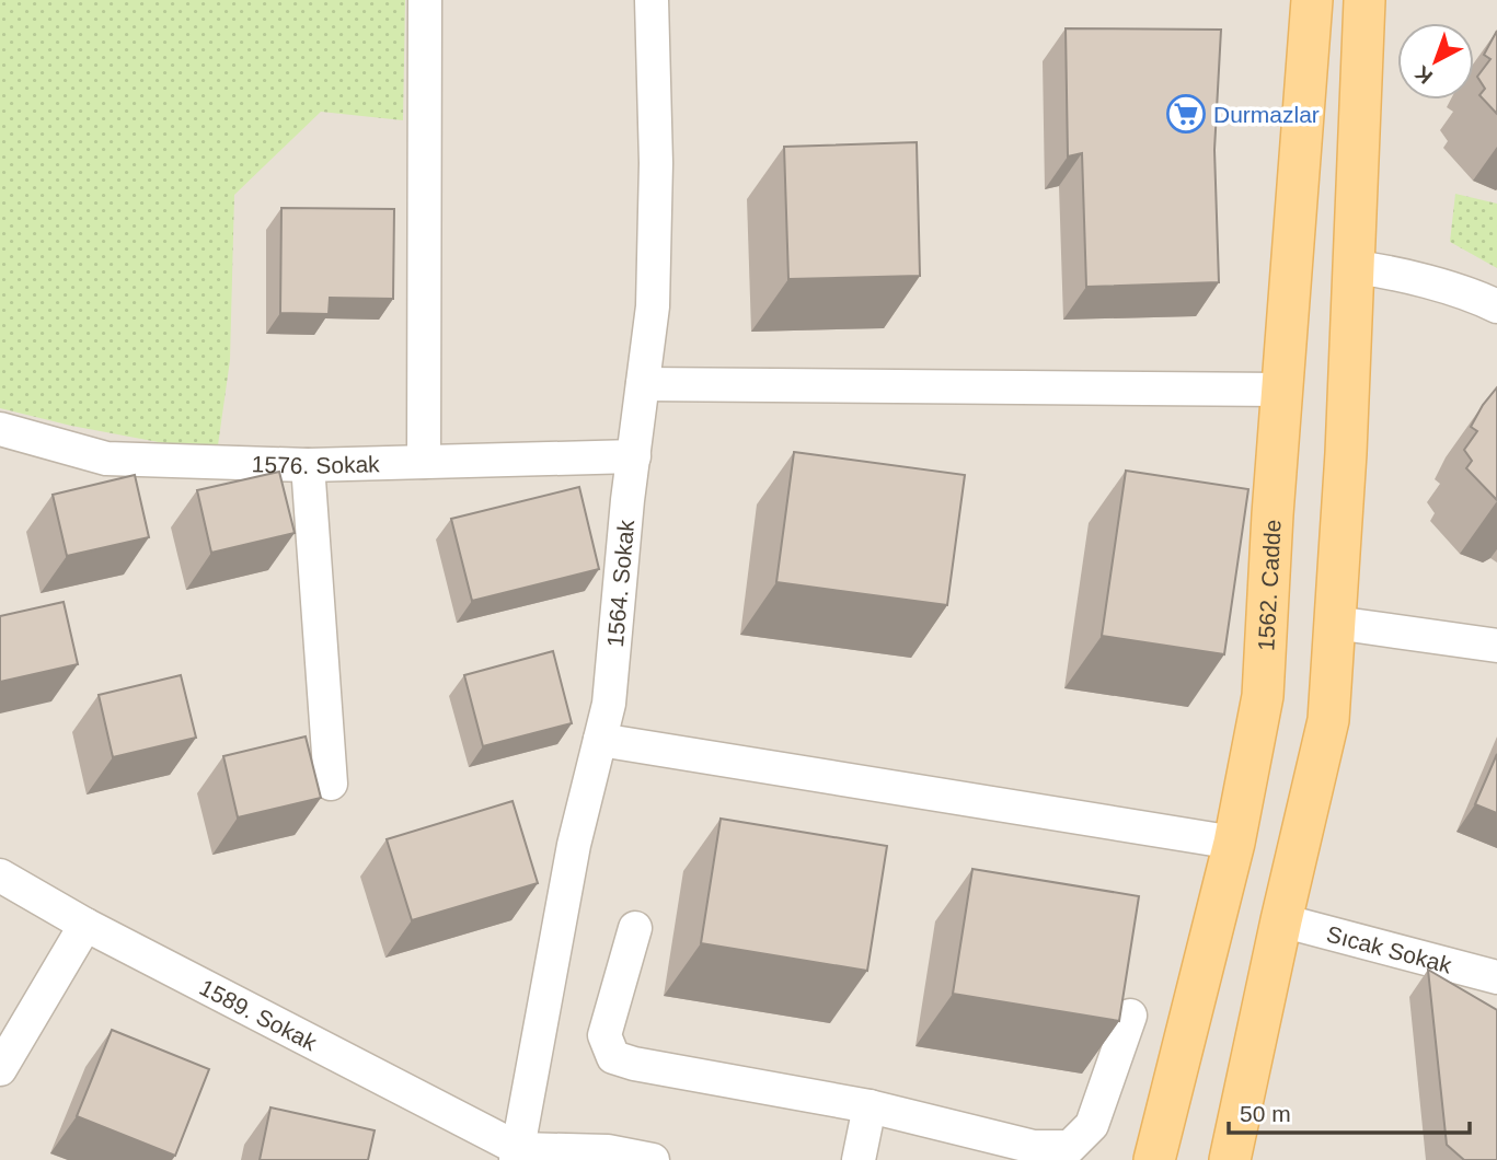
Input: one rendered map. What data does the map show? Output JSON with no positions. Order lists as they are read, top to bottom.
{
  "streets": {
    "main road": ["1562. Cadde"],
    "street": [
      "1576. Sokak",
      "1564. Sokak",
      "Sıcak Sokak",
      "1589. Sokak"
    ]
  },
  "crossings": [
    ["1576. Sokak", "1564. Sokak"],
    ["1564. Sokak", "1589. Sokak"]
  ],
  "places": {
    "supermarket": ["Durmazlar"]
  },
  "scale_bar": "50 m",
  "north": "bottom left"
}
